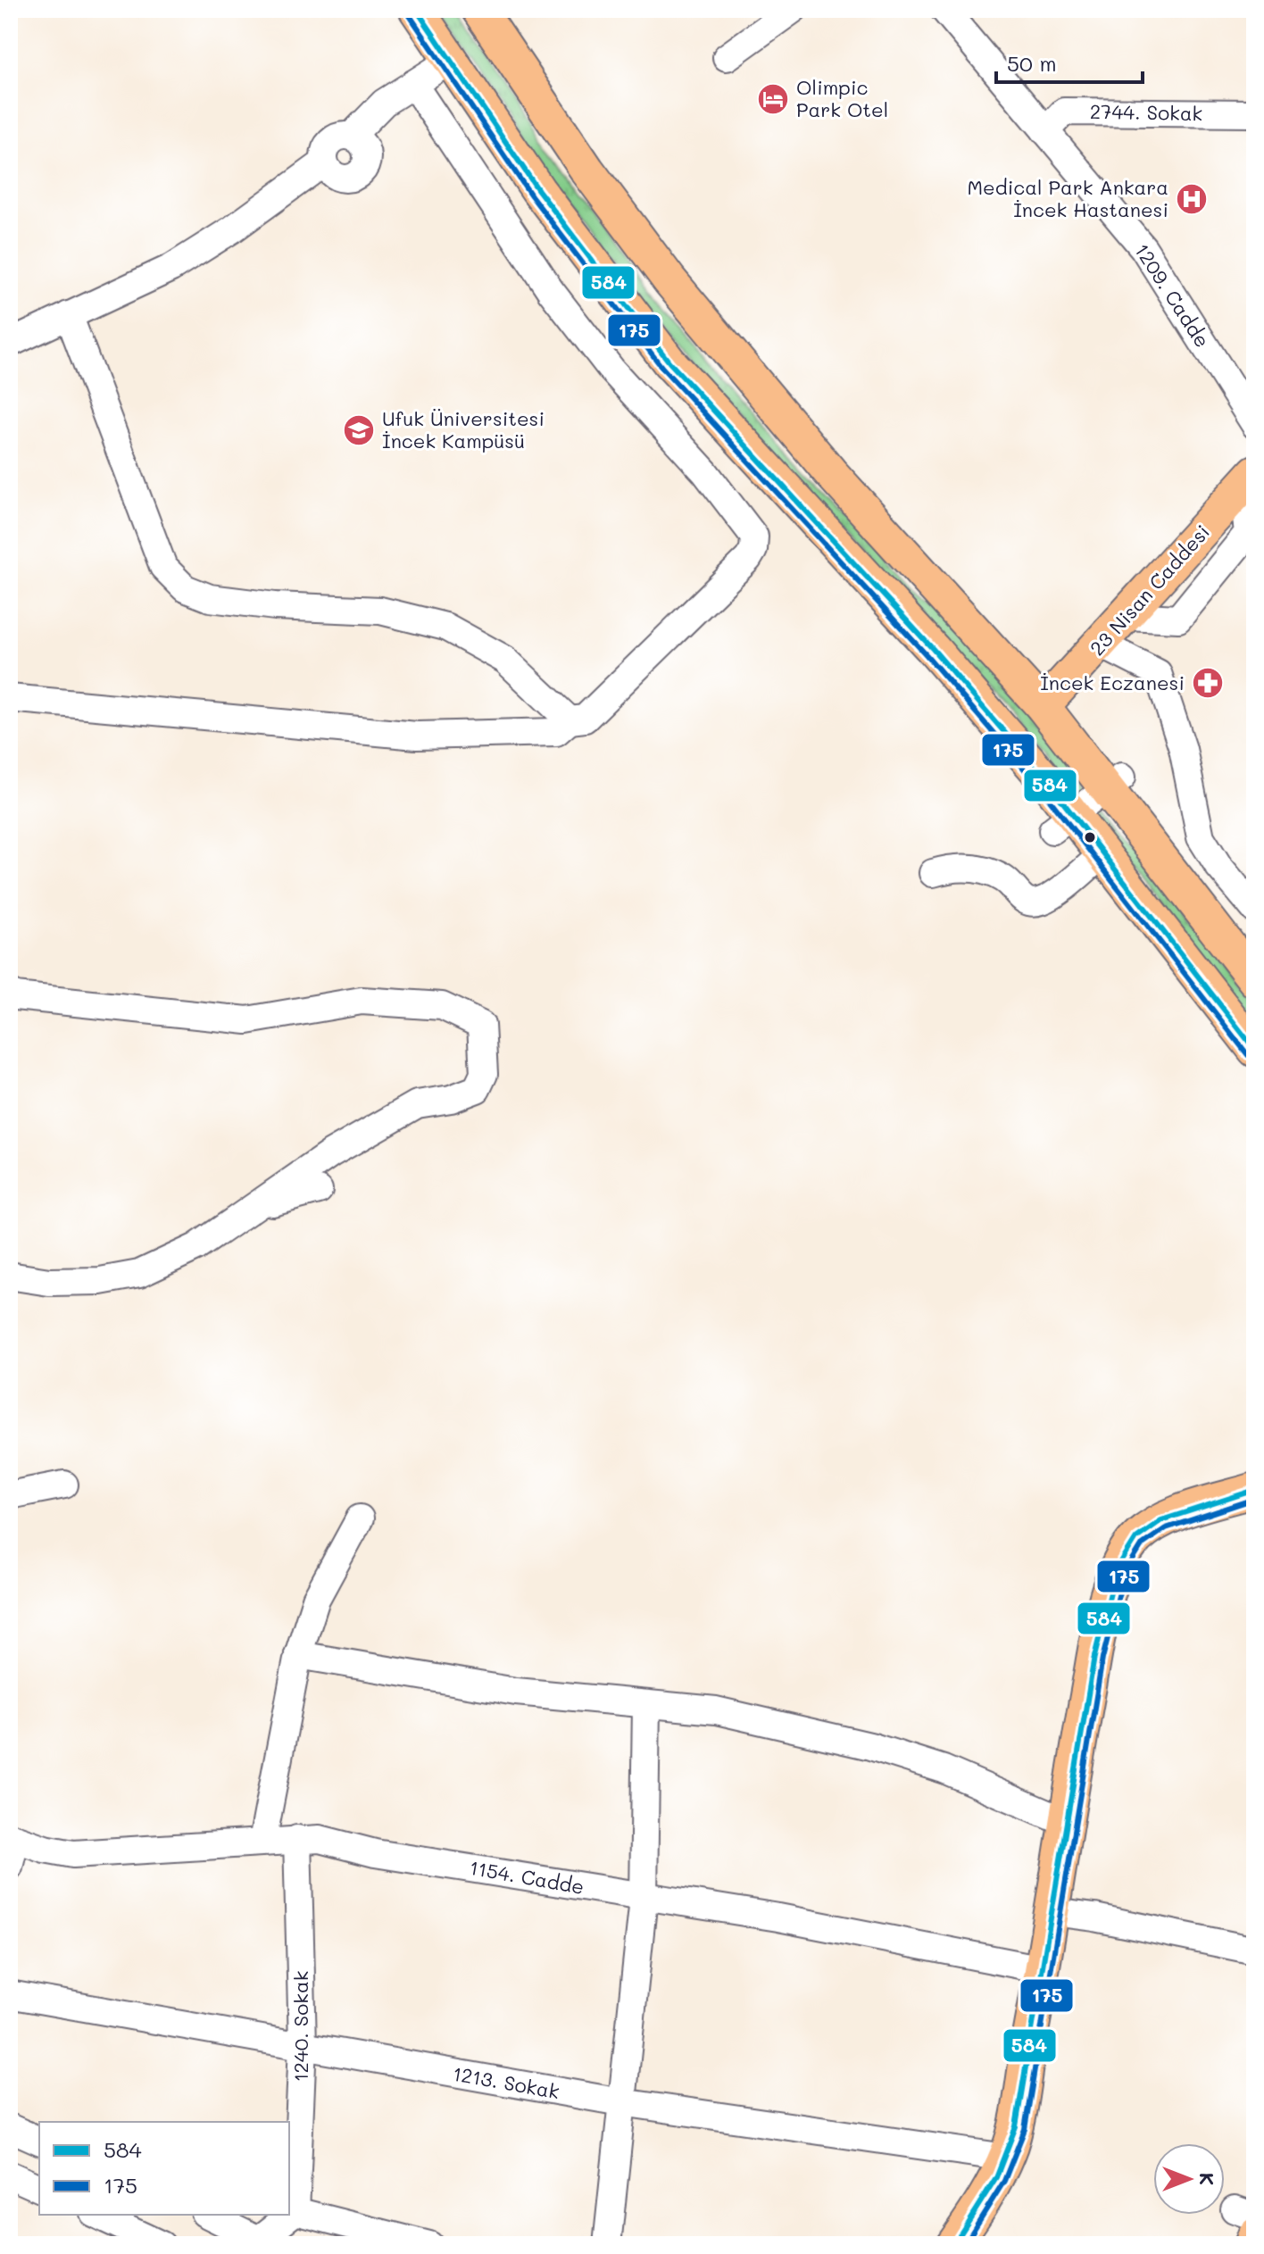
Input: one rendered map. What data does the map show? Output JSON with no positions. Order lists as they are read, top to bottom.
{
  "streets": {
    "main road": ["23 Nisan Caddesi"],
    "street": [
      "2744. Sokak",
      "1209. Cadde",
      "1154. Cadde",
      "1240. Sokak",
      "1213. Sokak"
    ]
  },
  "crossings": [
    ["2744. Sokak", "1209. Cadde"],
    ["1154. Cadde", "1240. Sokak"],
    ["1240. Sokak", "1213. Sokak"]
  ],
  "places": {
    "hotel": ["Olimpic Park Otel"],
    "hospital": ["Medical Park Ankara İncek Hastanesi"],
    "school or university": ["Ufuk Üniversitesi İncek Kampüsü"],
    "pharmacy": ["İncek Eczanesi"]
  },
  "lines": ["transit line 584", "transit line 175"],
  "legend": ["584", "175"],
  "scale_bar": "50 m",
  "north": "right"
}
